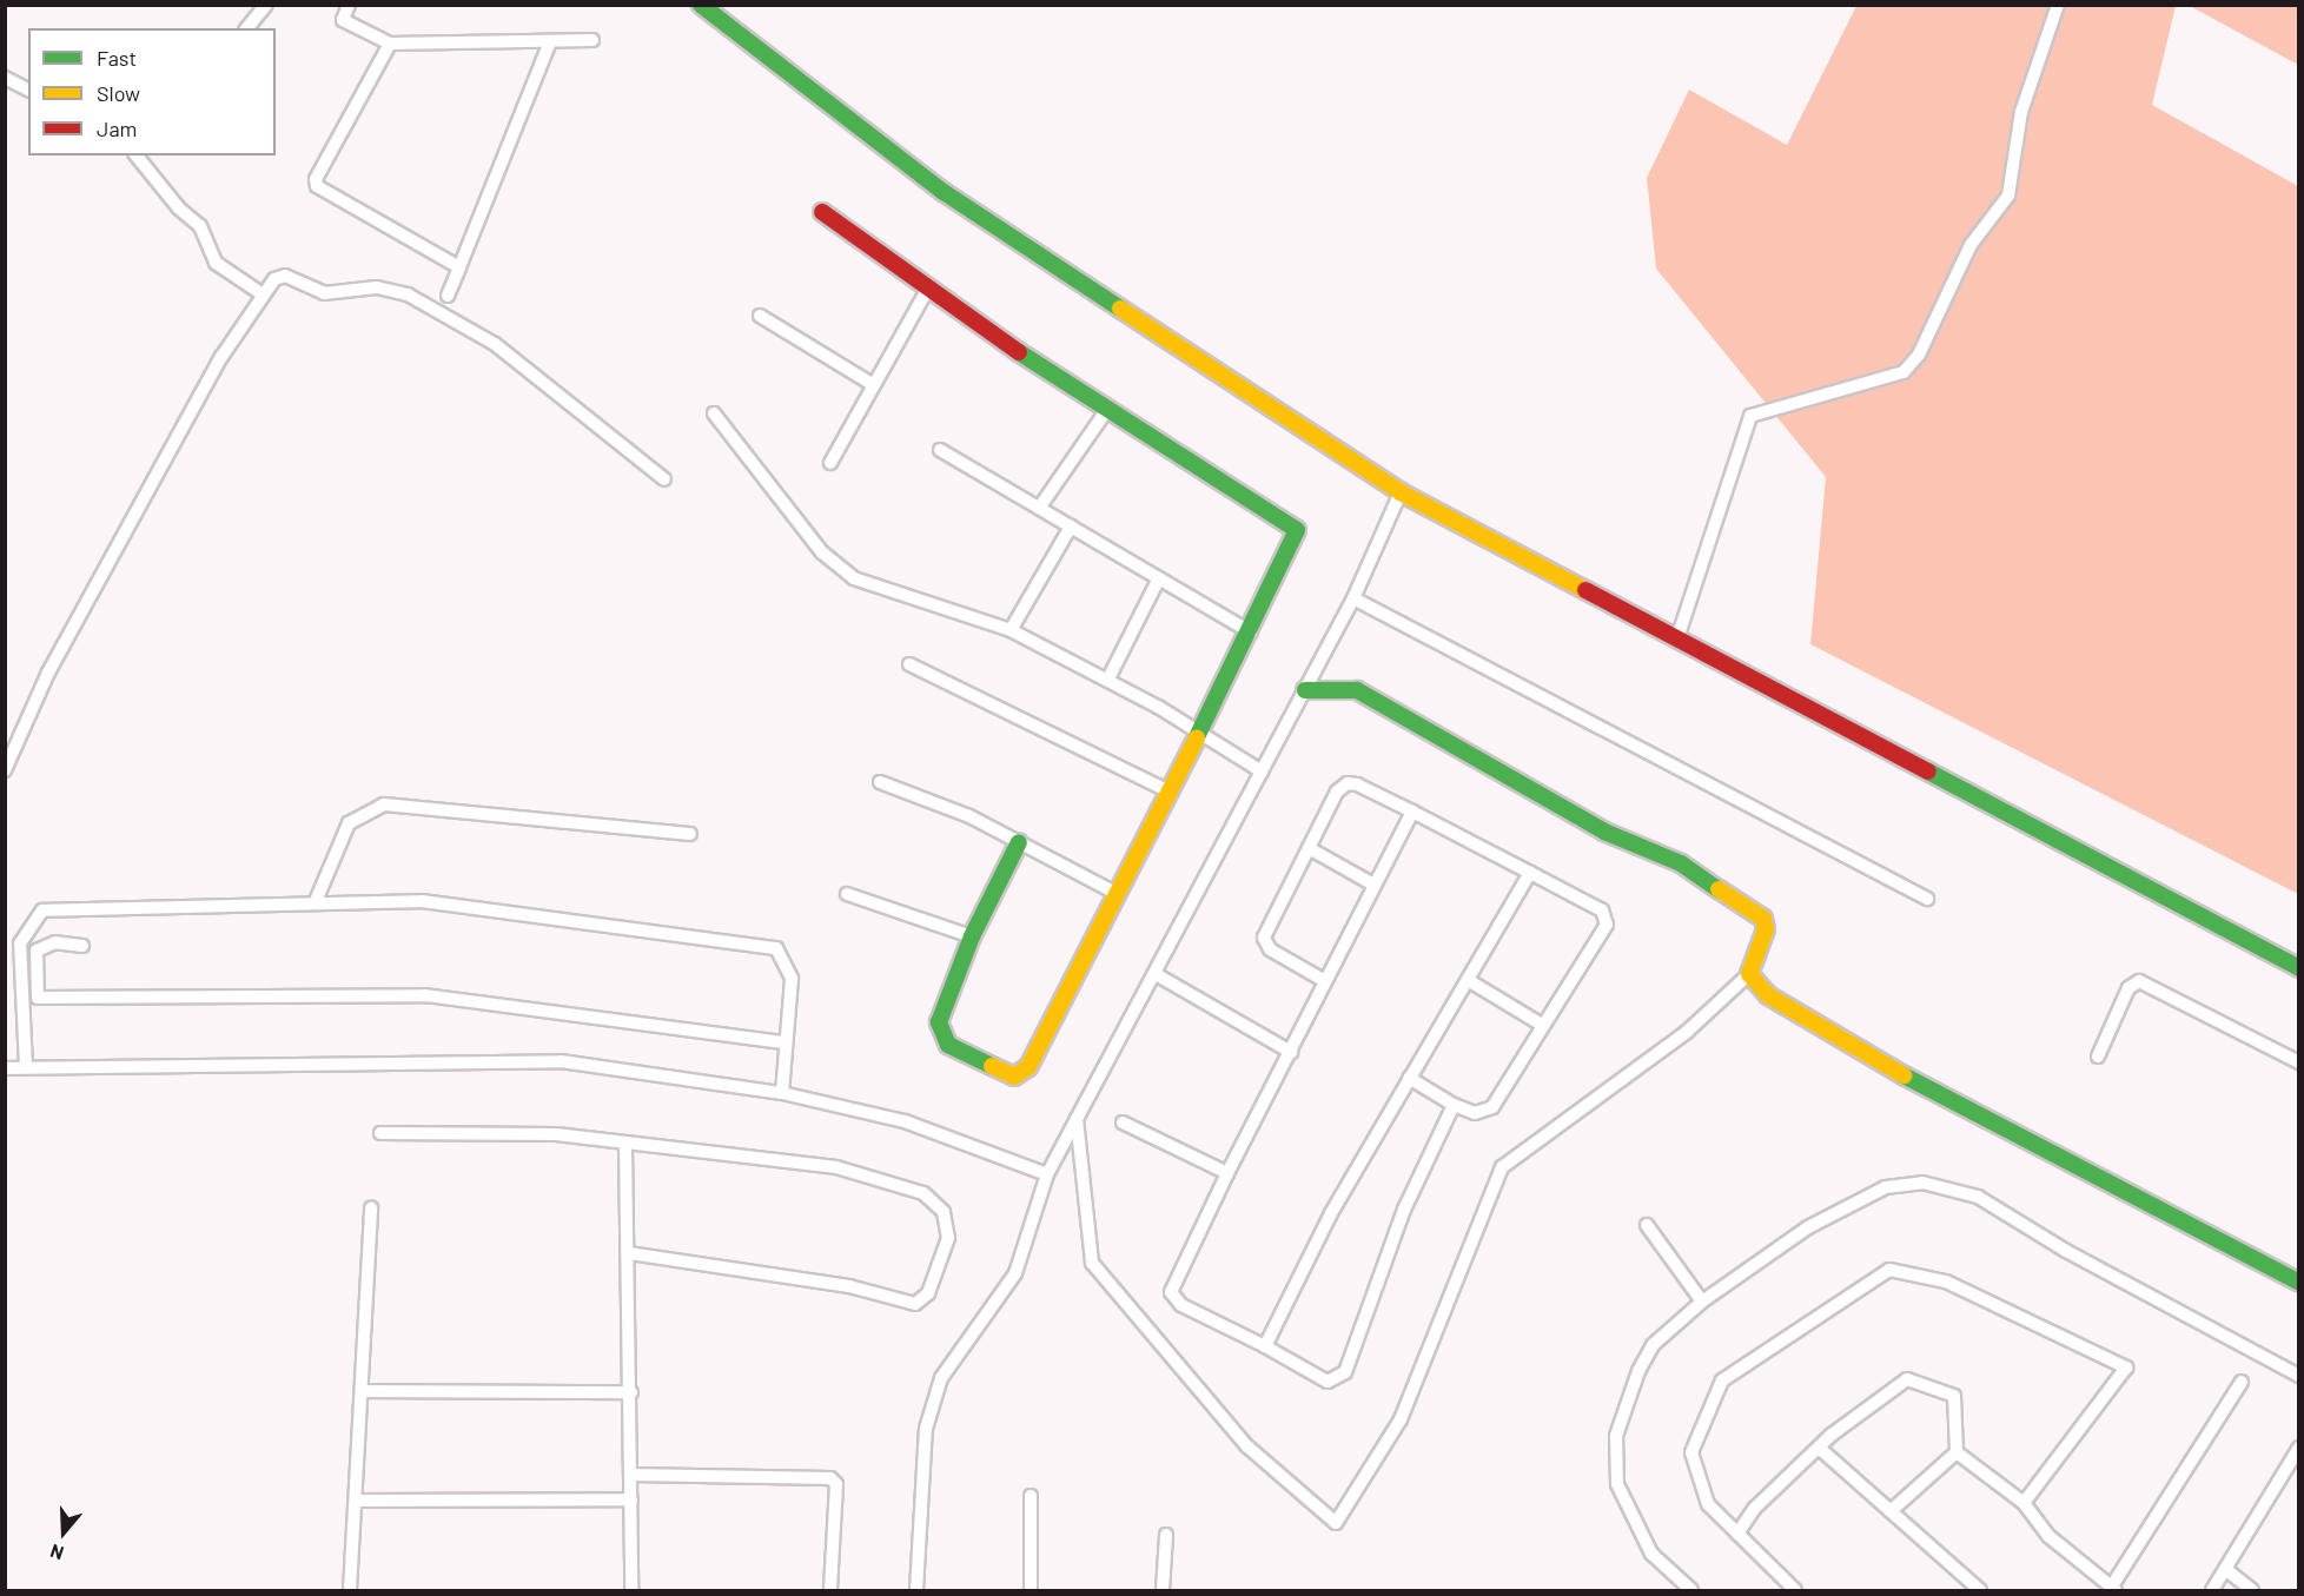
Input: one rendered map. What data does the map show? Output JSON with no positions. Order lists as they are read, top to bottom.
{
  "legend": ["Fast", "Slow", "Jam"],
  "north": "bottom"
}
